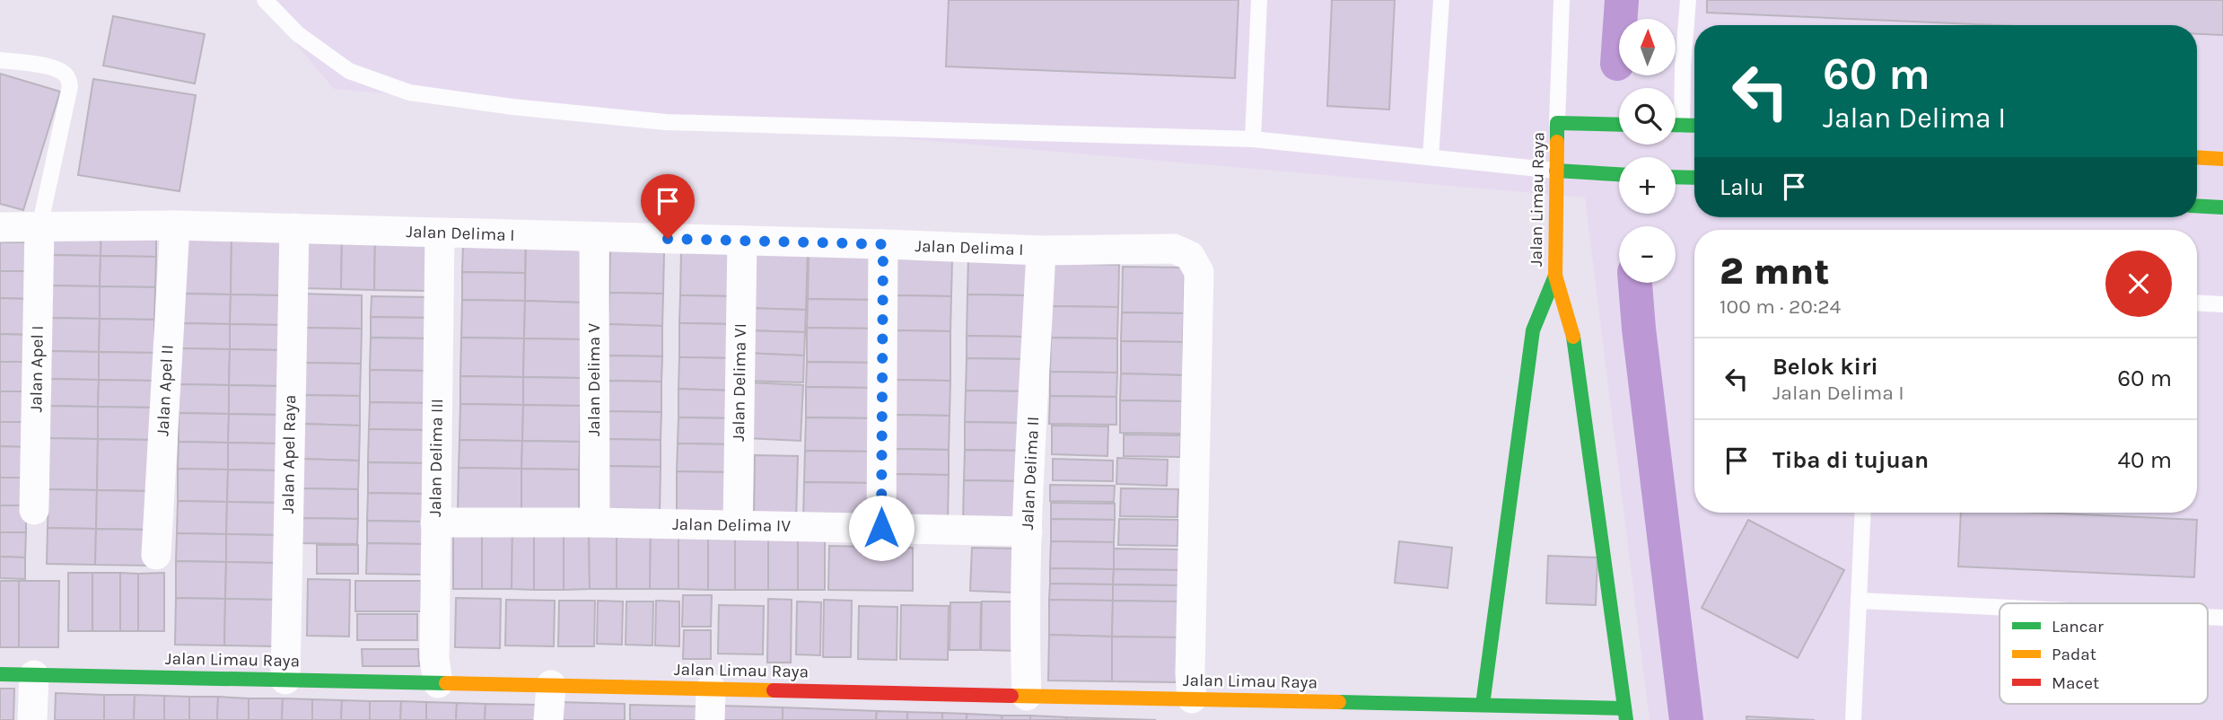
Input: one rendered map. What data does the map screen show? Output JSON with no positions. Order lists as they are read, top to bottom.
{
  "streets": {
    "street": [
      "Jalan Limau Raya",
      "Jalan Delima I",
      "Jalan Apel I",
      "Jalan Delima V",
      "Jalan Delima VI",
      "Jalan Apel II",
      "Jalan Apel Raya",
      "Jalan Delima III",
      "Jalan Delima II",
      "Jalan Delima IV"
    ]
  },
  "crossings": [
    ["Jalan Limau Raya", "Jalan Delima I"],
    ["Jalan Limau Raya", "Jalan Apel Raya"],
    ["Jalan Limau Raya", "Jalan Delima III"],
    ["Jalan Limau Raya", "Jalan Delima II"],
    ["Jalan Delima I", "Jalan Apel I"],
    ["Jalan Delima I", "Jalan Delima V"],
    ["Jalan Delima I", "Jalan Delima VI"],
    ["Jalan Delima I", "Jalan Apel II"],
    ["Jalan Delima I", "Jalan Apel Raya"],
    ["Jalan Delima I", "Jalan Delima III"],
    ["Jalan Delima I", "Jalan Delima II"],
    ["Jalan Delima V", "Jalan Delima IV"],
    ["Jalan Delima VI", "Jalan Delima IV"],
    ["Jalan Delima III", "Jalan Delima IV"],
    ["Jalan Delima II", "Jalan Delima IV"]
  ],
  "legend": ["Lancar", "Padat", "Macet"],
  "north": "top",
  "page": {
    "map_buttons": ["+", "−"],
    "turn": ["60 m", "Jalan Delima I"],
    "then": "Lalu",
    "heading": ["2 mnt", "100 m · 20:24"],
    "list": [
      {
        "name": "Belok kiri",
        "note": "Jalan Delima I",
        "value": "60 m"
      },
      {
        "name": "Tiba di tujuan",
        "value": "40 m"
      }
    ]
  }
}
